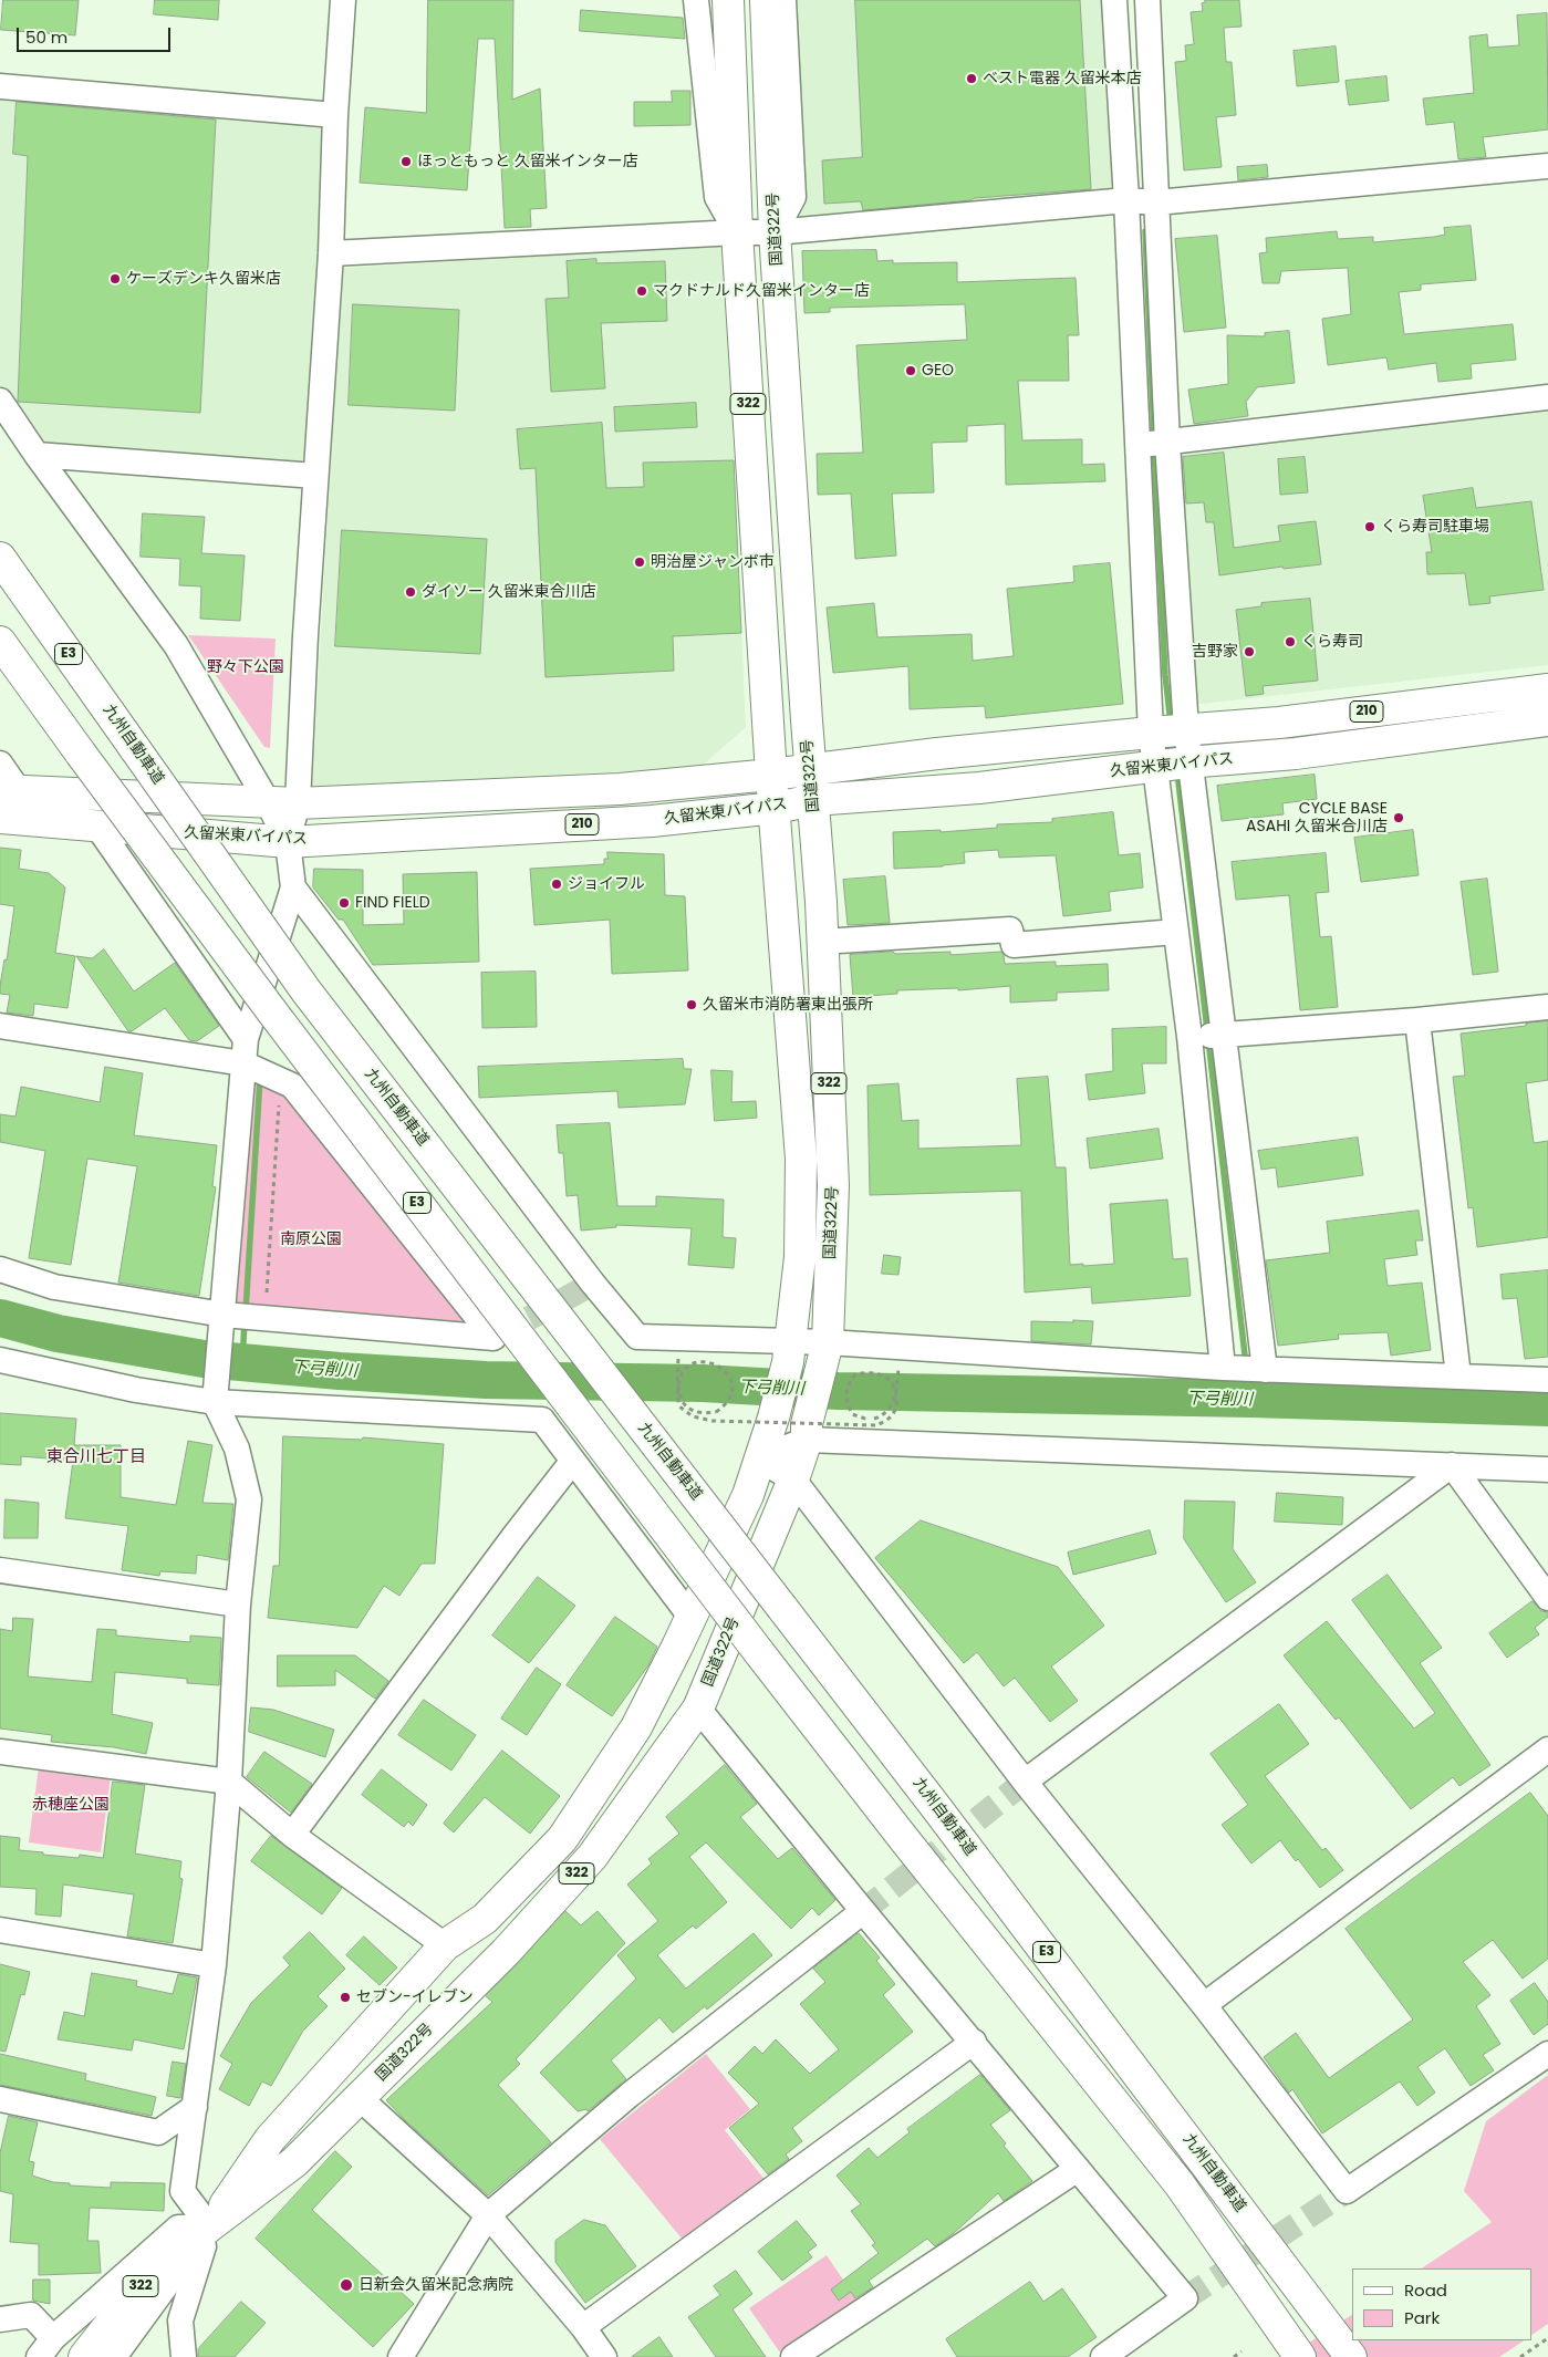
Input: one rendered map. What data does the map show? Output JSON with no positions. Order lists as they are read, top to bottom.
{
  "streets": {
    "highway": [
      "国道322号",
      "322",
      "E3",
      "210",
      "九州自動車道",
      "久留米東バイパス"
    ]
  },
  "crossings": [
    ["国道322号", "久留米東バイパス"]
  ],
  "districts": ["東合川七丁目"],
  "water": ["下弓削川"],
  "parks": ["野々下公園", "南原公園", "赤穂座公園"],
  "places": [
    "ベスト電器 久留米本店",
    "ほっともっと 久留米インター店",
    "ケーズデンキ久留米店",
    "マクドナルド久留米インター店",
    "GEO",
    "くら寿司駐車場",
    "明治屋ジャンボ市",
    "ダイソー 久留米東合川店",
    "くら寿司",
    "吉野家",
    "CYCLE BASE ASAHI 久留米合川店",
    "ジョイフル",
    "FIND FIELD",
    "久留米市消防署東出張所",
    "セブン-イレブン",
    "日新会久留米記念病院"
  ],
  "legend": ["Road", "Park"],
  "scale_bar": "50 m"
}
